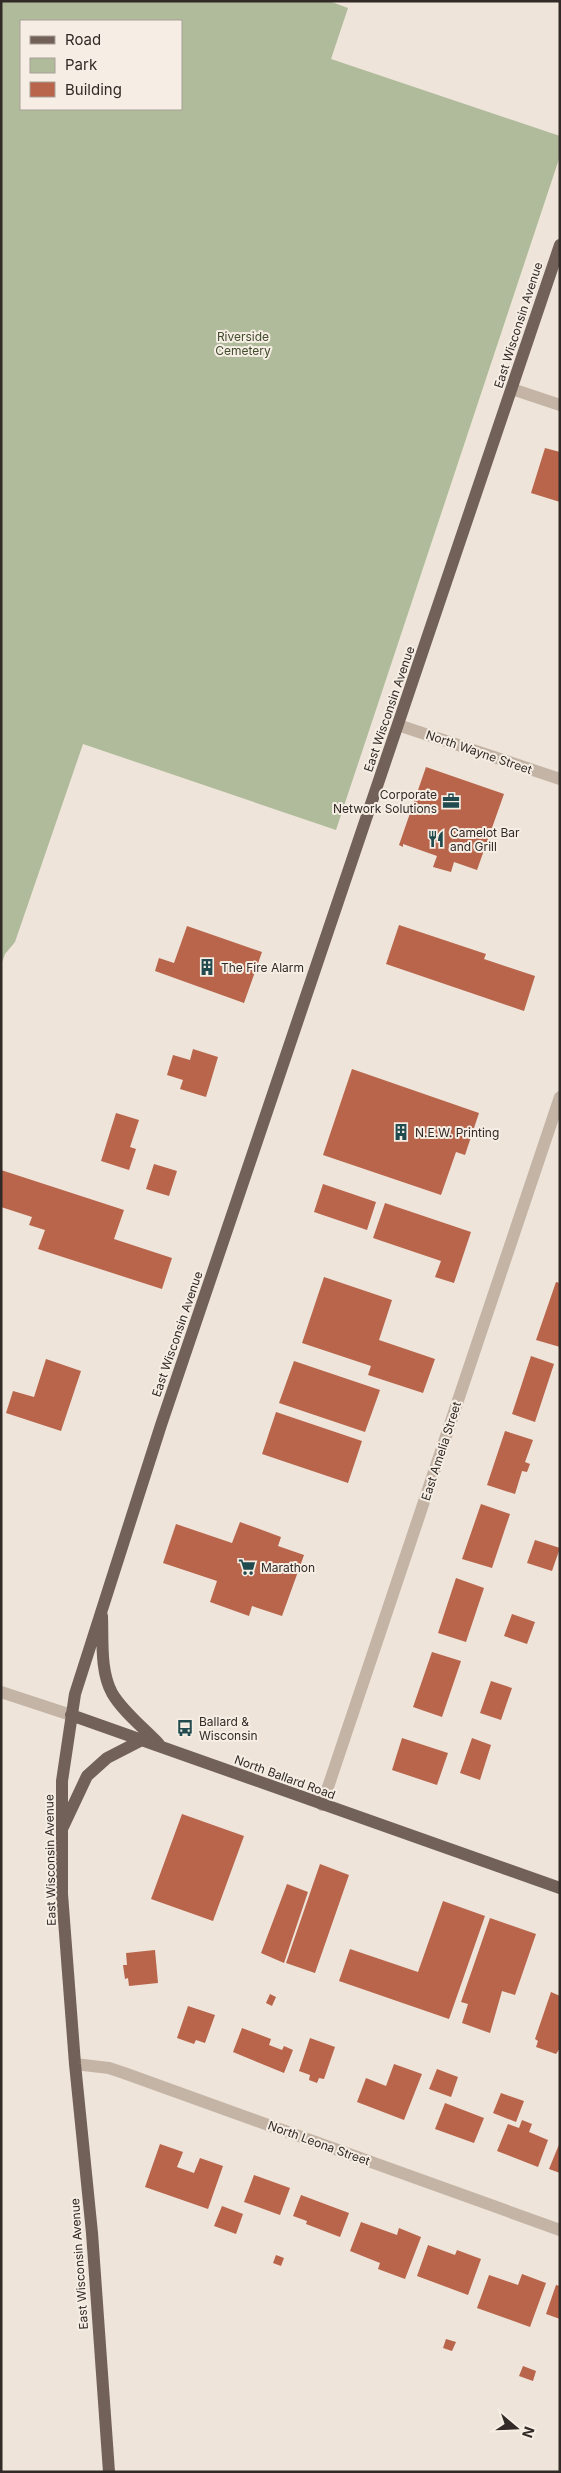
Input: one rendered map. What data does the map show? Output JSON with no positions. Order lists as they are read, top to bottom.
{
  "streets": {
    "main road": ["East Wisconsin Avenue", "North Ballard Road"],
    "street": ["North Wayne Street", "East Amelia Street", "North Leona Street"]
  },
  "crossings": [
    ["East Wisconsin Avenue", "North Wayne Street"],
    ["East Wisconsin Avenue", "North Ballard Road"],
    ["East Wisconsin Avenue", "North Leona Street"],
    ["East Amelia Street", "North Ballard Road"]
  ],
  "parks": ["Riverside Cemetery"],
  "places": {
    "office": ["Corporate Network Solutions"],
    "restaurant": ["Camelot Bar and Grill"],
    "building": ["The Fire Alarm", "N.E.W. Printing"],
    "supermarket": ["Marathon"],
    "bus stop": ["Ballard & Wisconsin"]
  },
  "legend": ["Road", "Park", "Building"],
  "north": "right"
}
